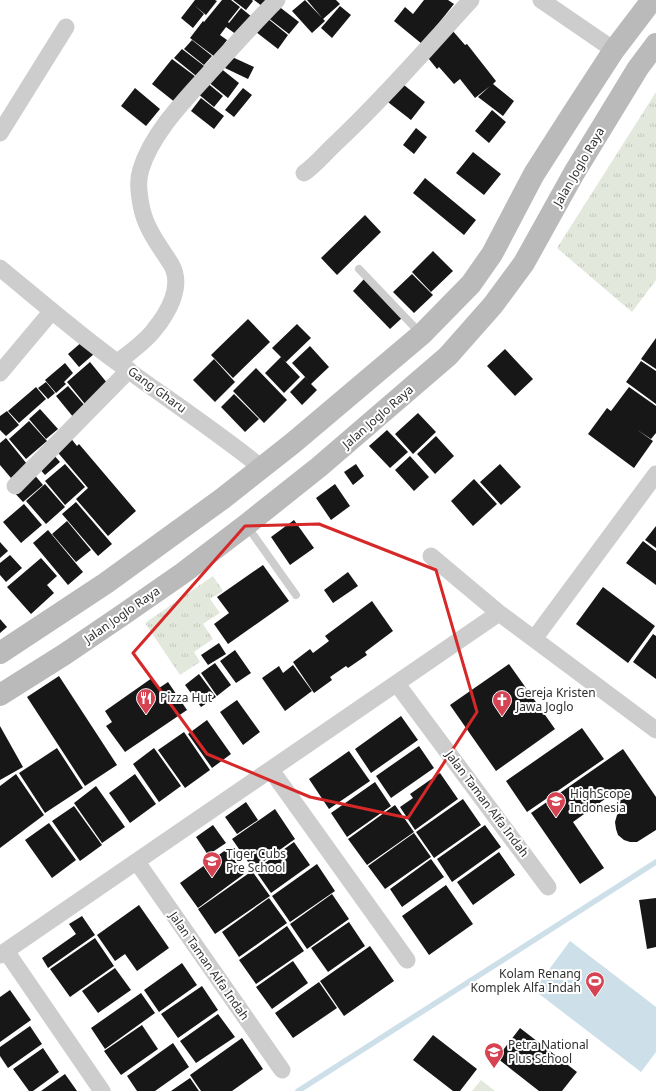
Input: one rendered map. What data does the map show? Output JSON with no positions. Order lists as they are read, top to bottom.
{
  "streets": {
    "main road": ["Jalan Joglo Raya"],
    "street": ["Gang Gharu", "Jalan Taman Alfa Indah"]
  },
  "places": {
    "restaurant": ["Pizza Hut"],
    "church": ["Gereja Kristen Jawa Joglo"],
    "school or university": ["HighScope Indonesia", "Tiger Cubs Pre School", "Petra National Plus School"],
    "sports": ["Kolam Renang Komplek Alfa Indah"]
  }
}
